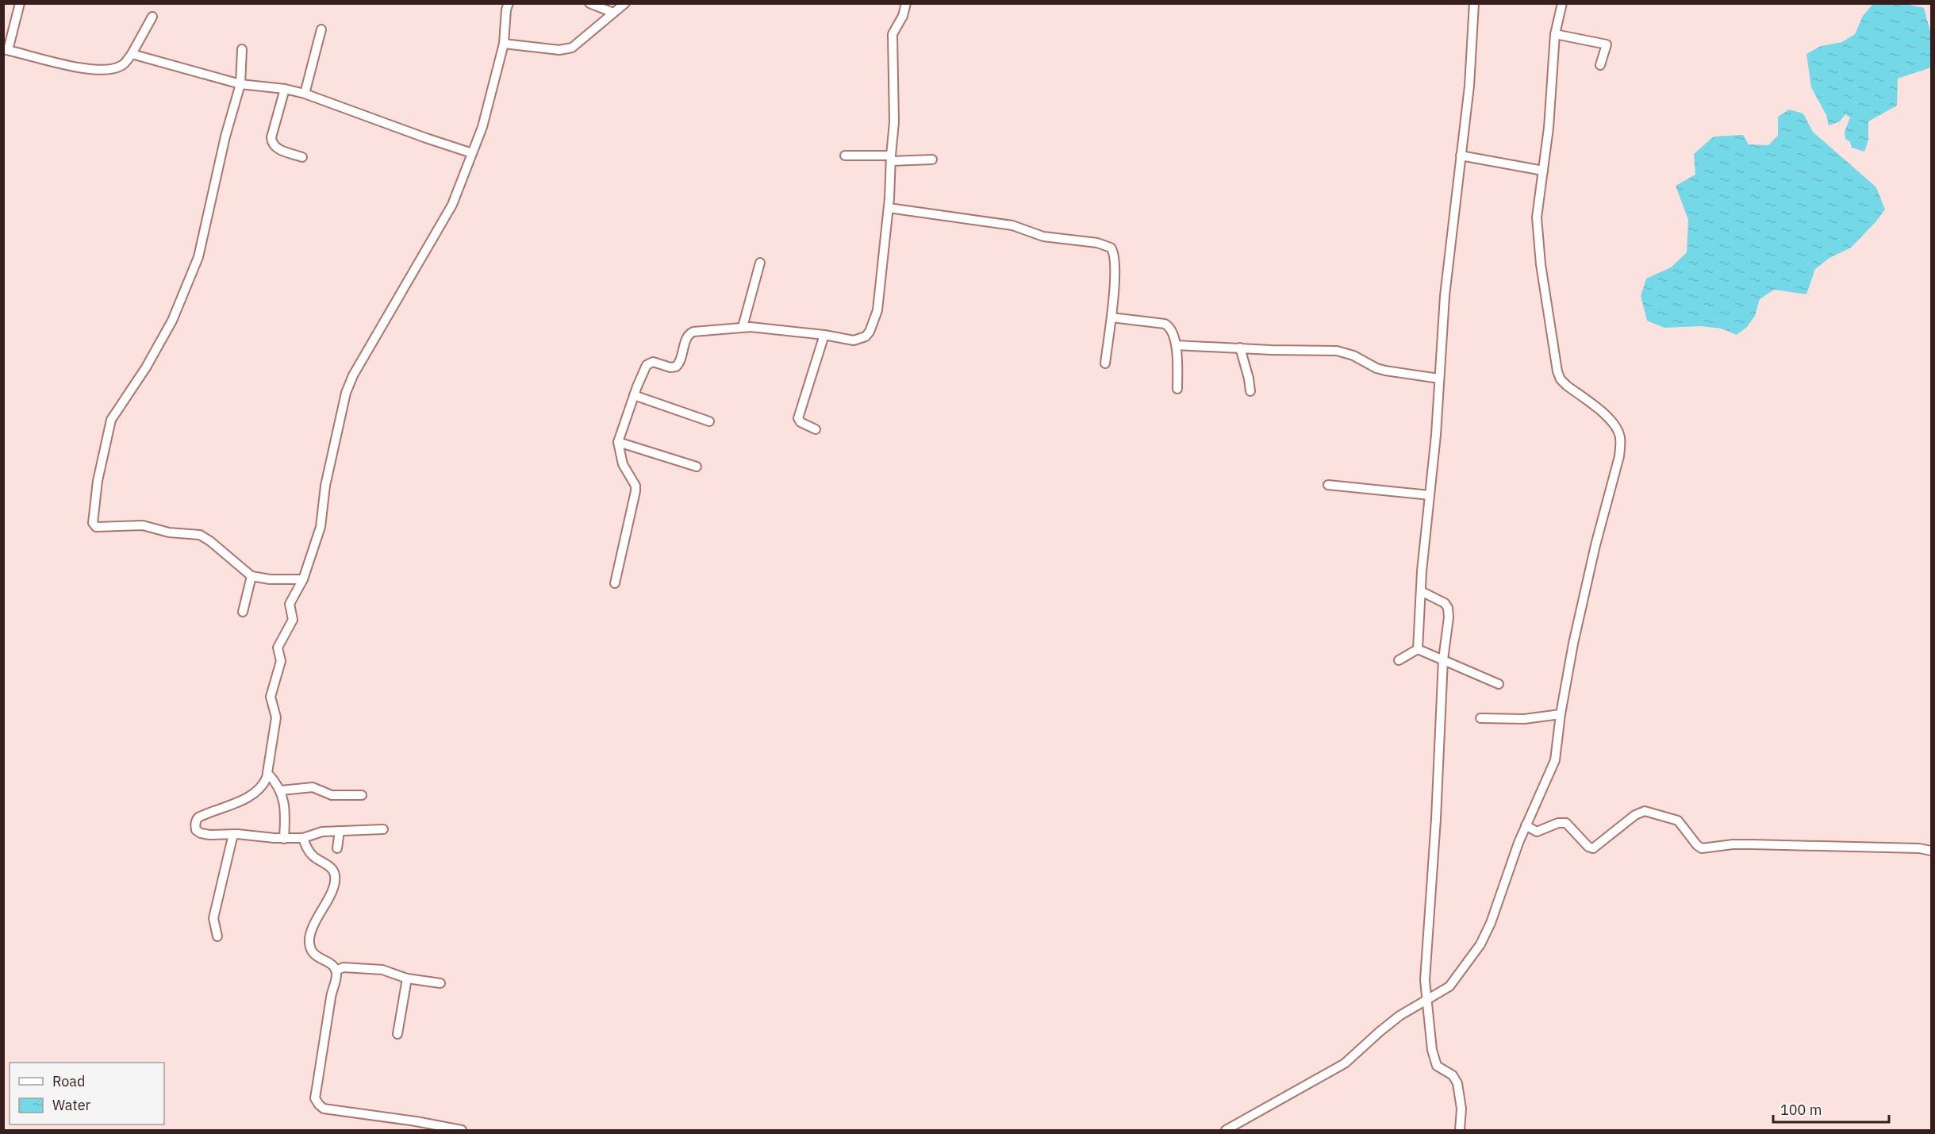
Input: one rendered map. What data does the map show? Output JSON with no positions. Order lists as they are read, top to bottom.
{
  "legend": ["Road", "Water"],
  "scale_bar": "100 m"
}
